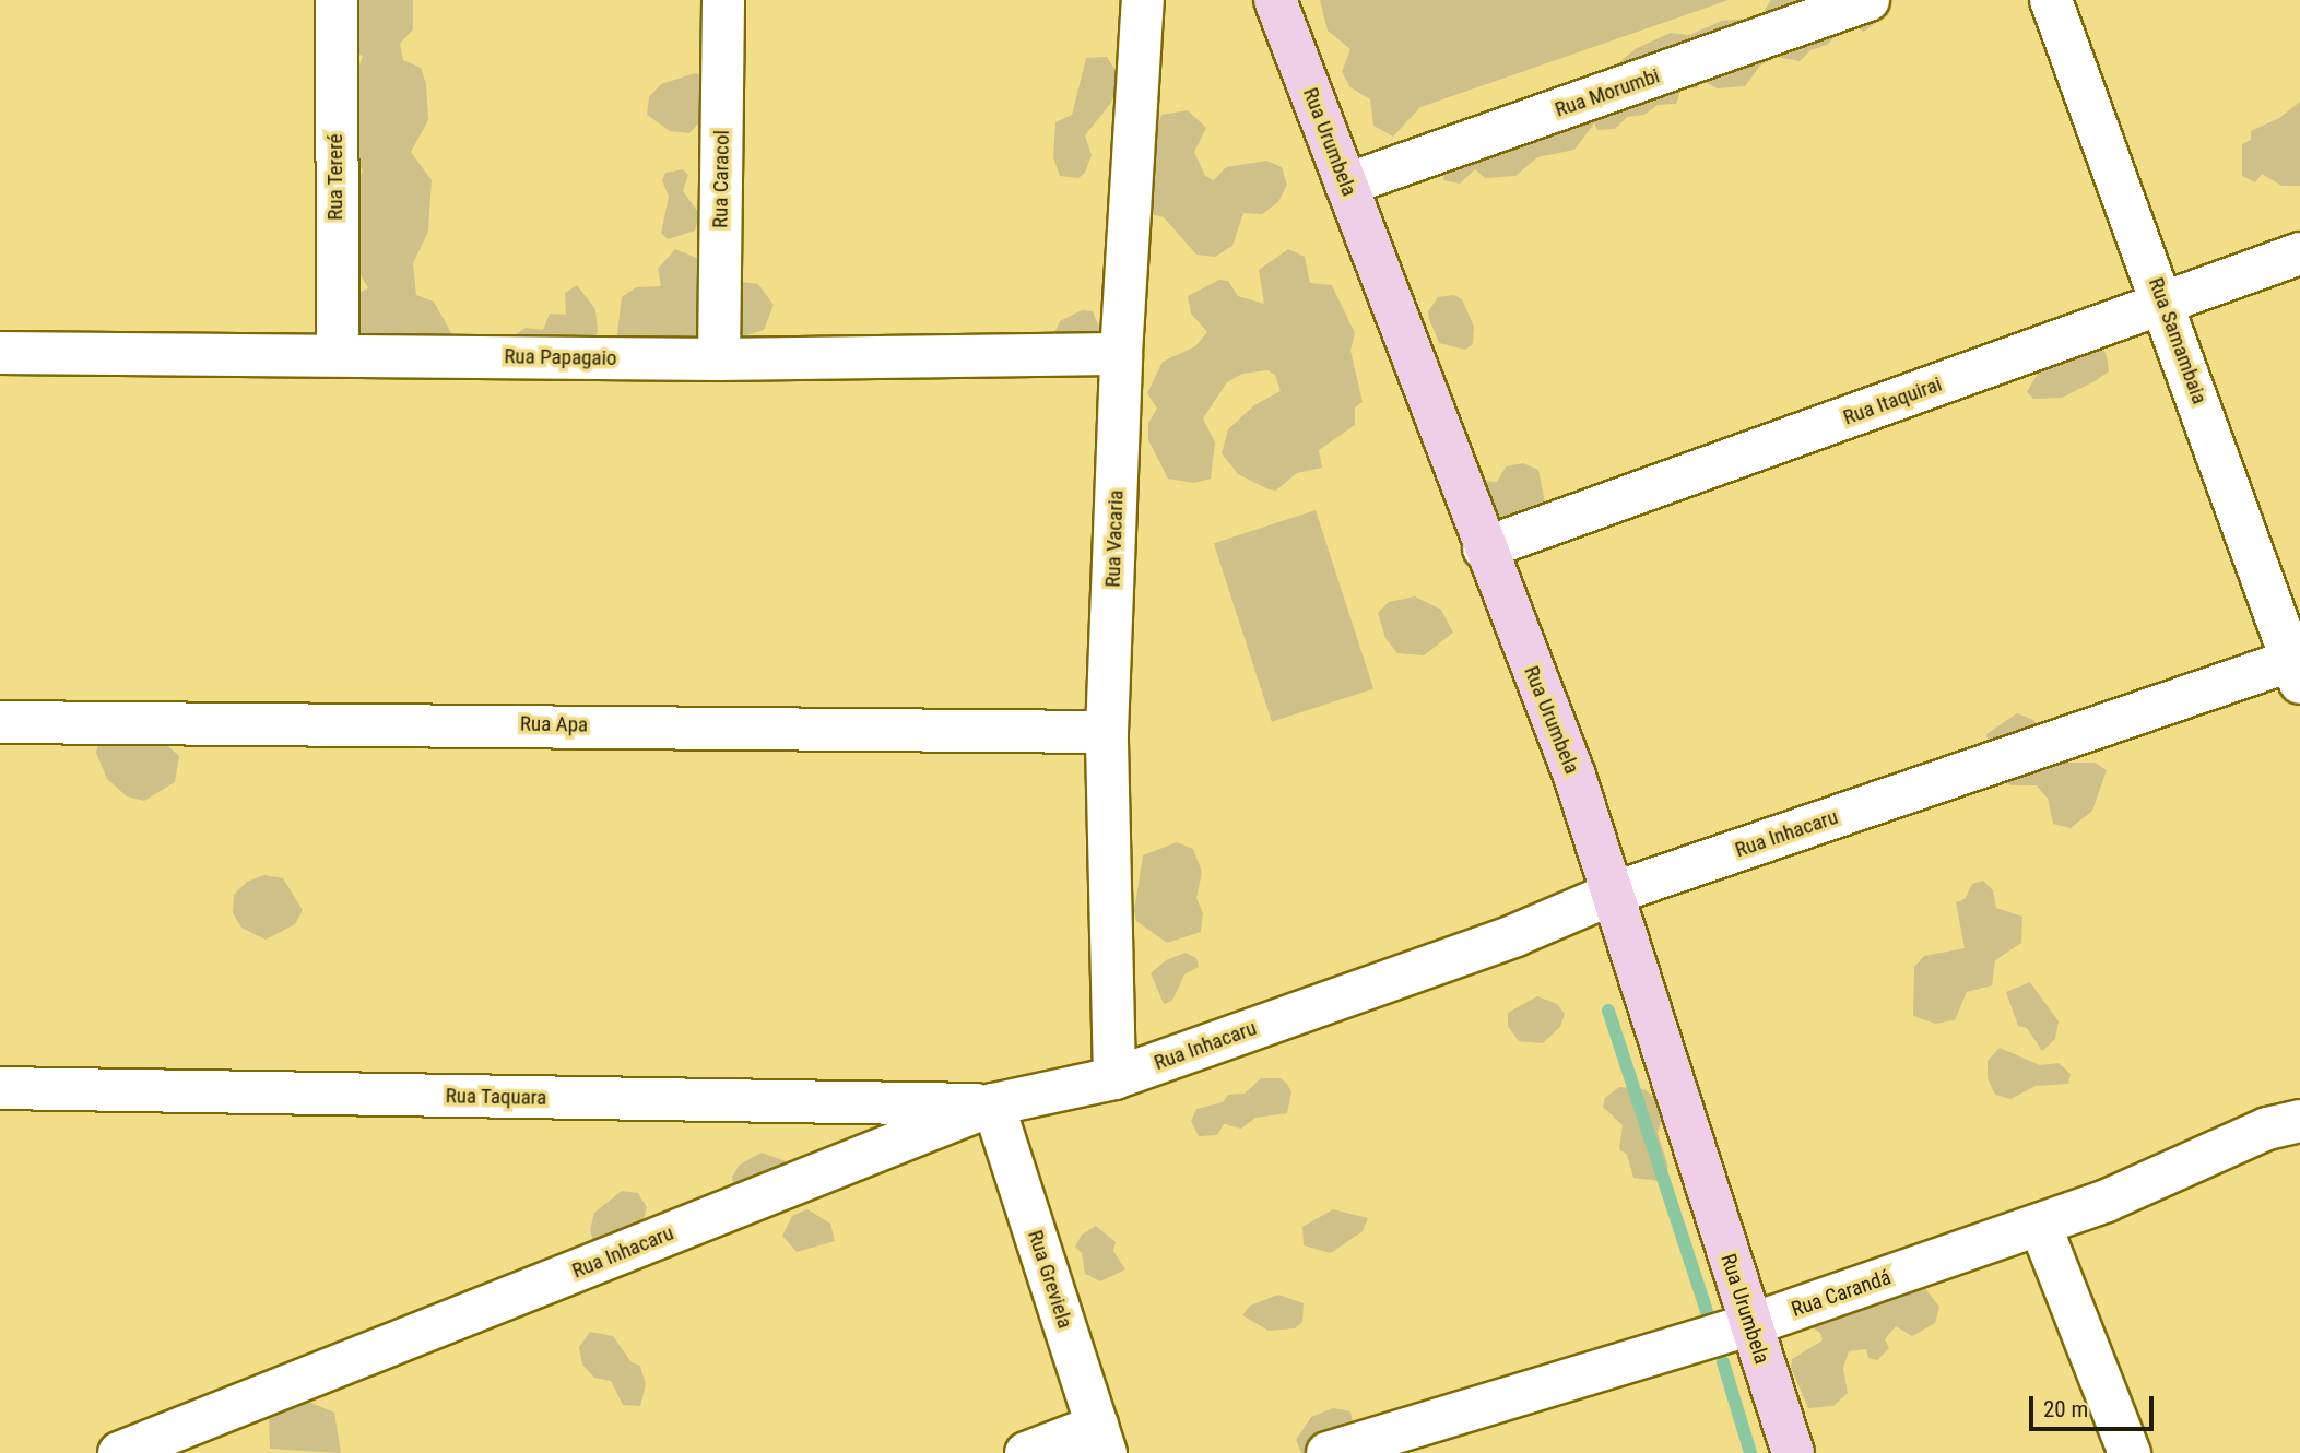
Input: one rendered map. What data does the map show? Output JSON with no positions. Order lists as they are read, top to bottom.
{
  "streets": {
    "main road": ["Rua Urumbela"],
    "street": [
      "Rua Morumbi",
      "Rua Tereré",
      "Rua Caracol",
      "Rua Samambaia",
      "Rua Papagaio",
      "Rua Itaquirai",
      "Rua Vacaria",
      "Rua Apa",
      "Rua Inhacaru",
      "Rua Taquara",
      "Rua Greviela",
      "Rua Carandá"
    ]
  },
  "crossings": [
    ["Rua Morumbi", "Rua Urumbela"],
    ["Rua Urumbela", "Rua Itaquirai"],
    ["Rua Urumbela", "Rua Inhacaru"],
    ["Rua Urumbela", "Rua Carandá"],
    ["Rua Tereré", "Rua Papagaio"],
    ["Rua Caracol", "Rua Papagaio"],
    ["Rua Samambaia", "Rua Itaquirai"],
    ["Rua Samambaia", "Rua Inhacaru"],
    ["Rua Papagaio", "Rua Vacaria"],
    ["Rua Vacaria", "Rua Apa"],
    ["Rua Vacaria", "Rua Inhacaru"],
    ["Rua Inhacaru", "Rua Taquara"],
    ["Rua Inhacaru", "Rua Greviela"],
    ["Rua Taquara", "Rua Greviela"]
  ],
  "scale_bar": "20 m"
}
